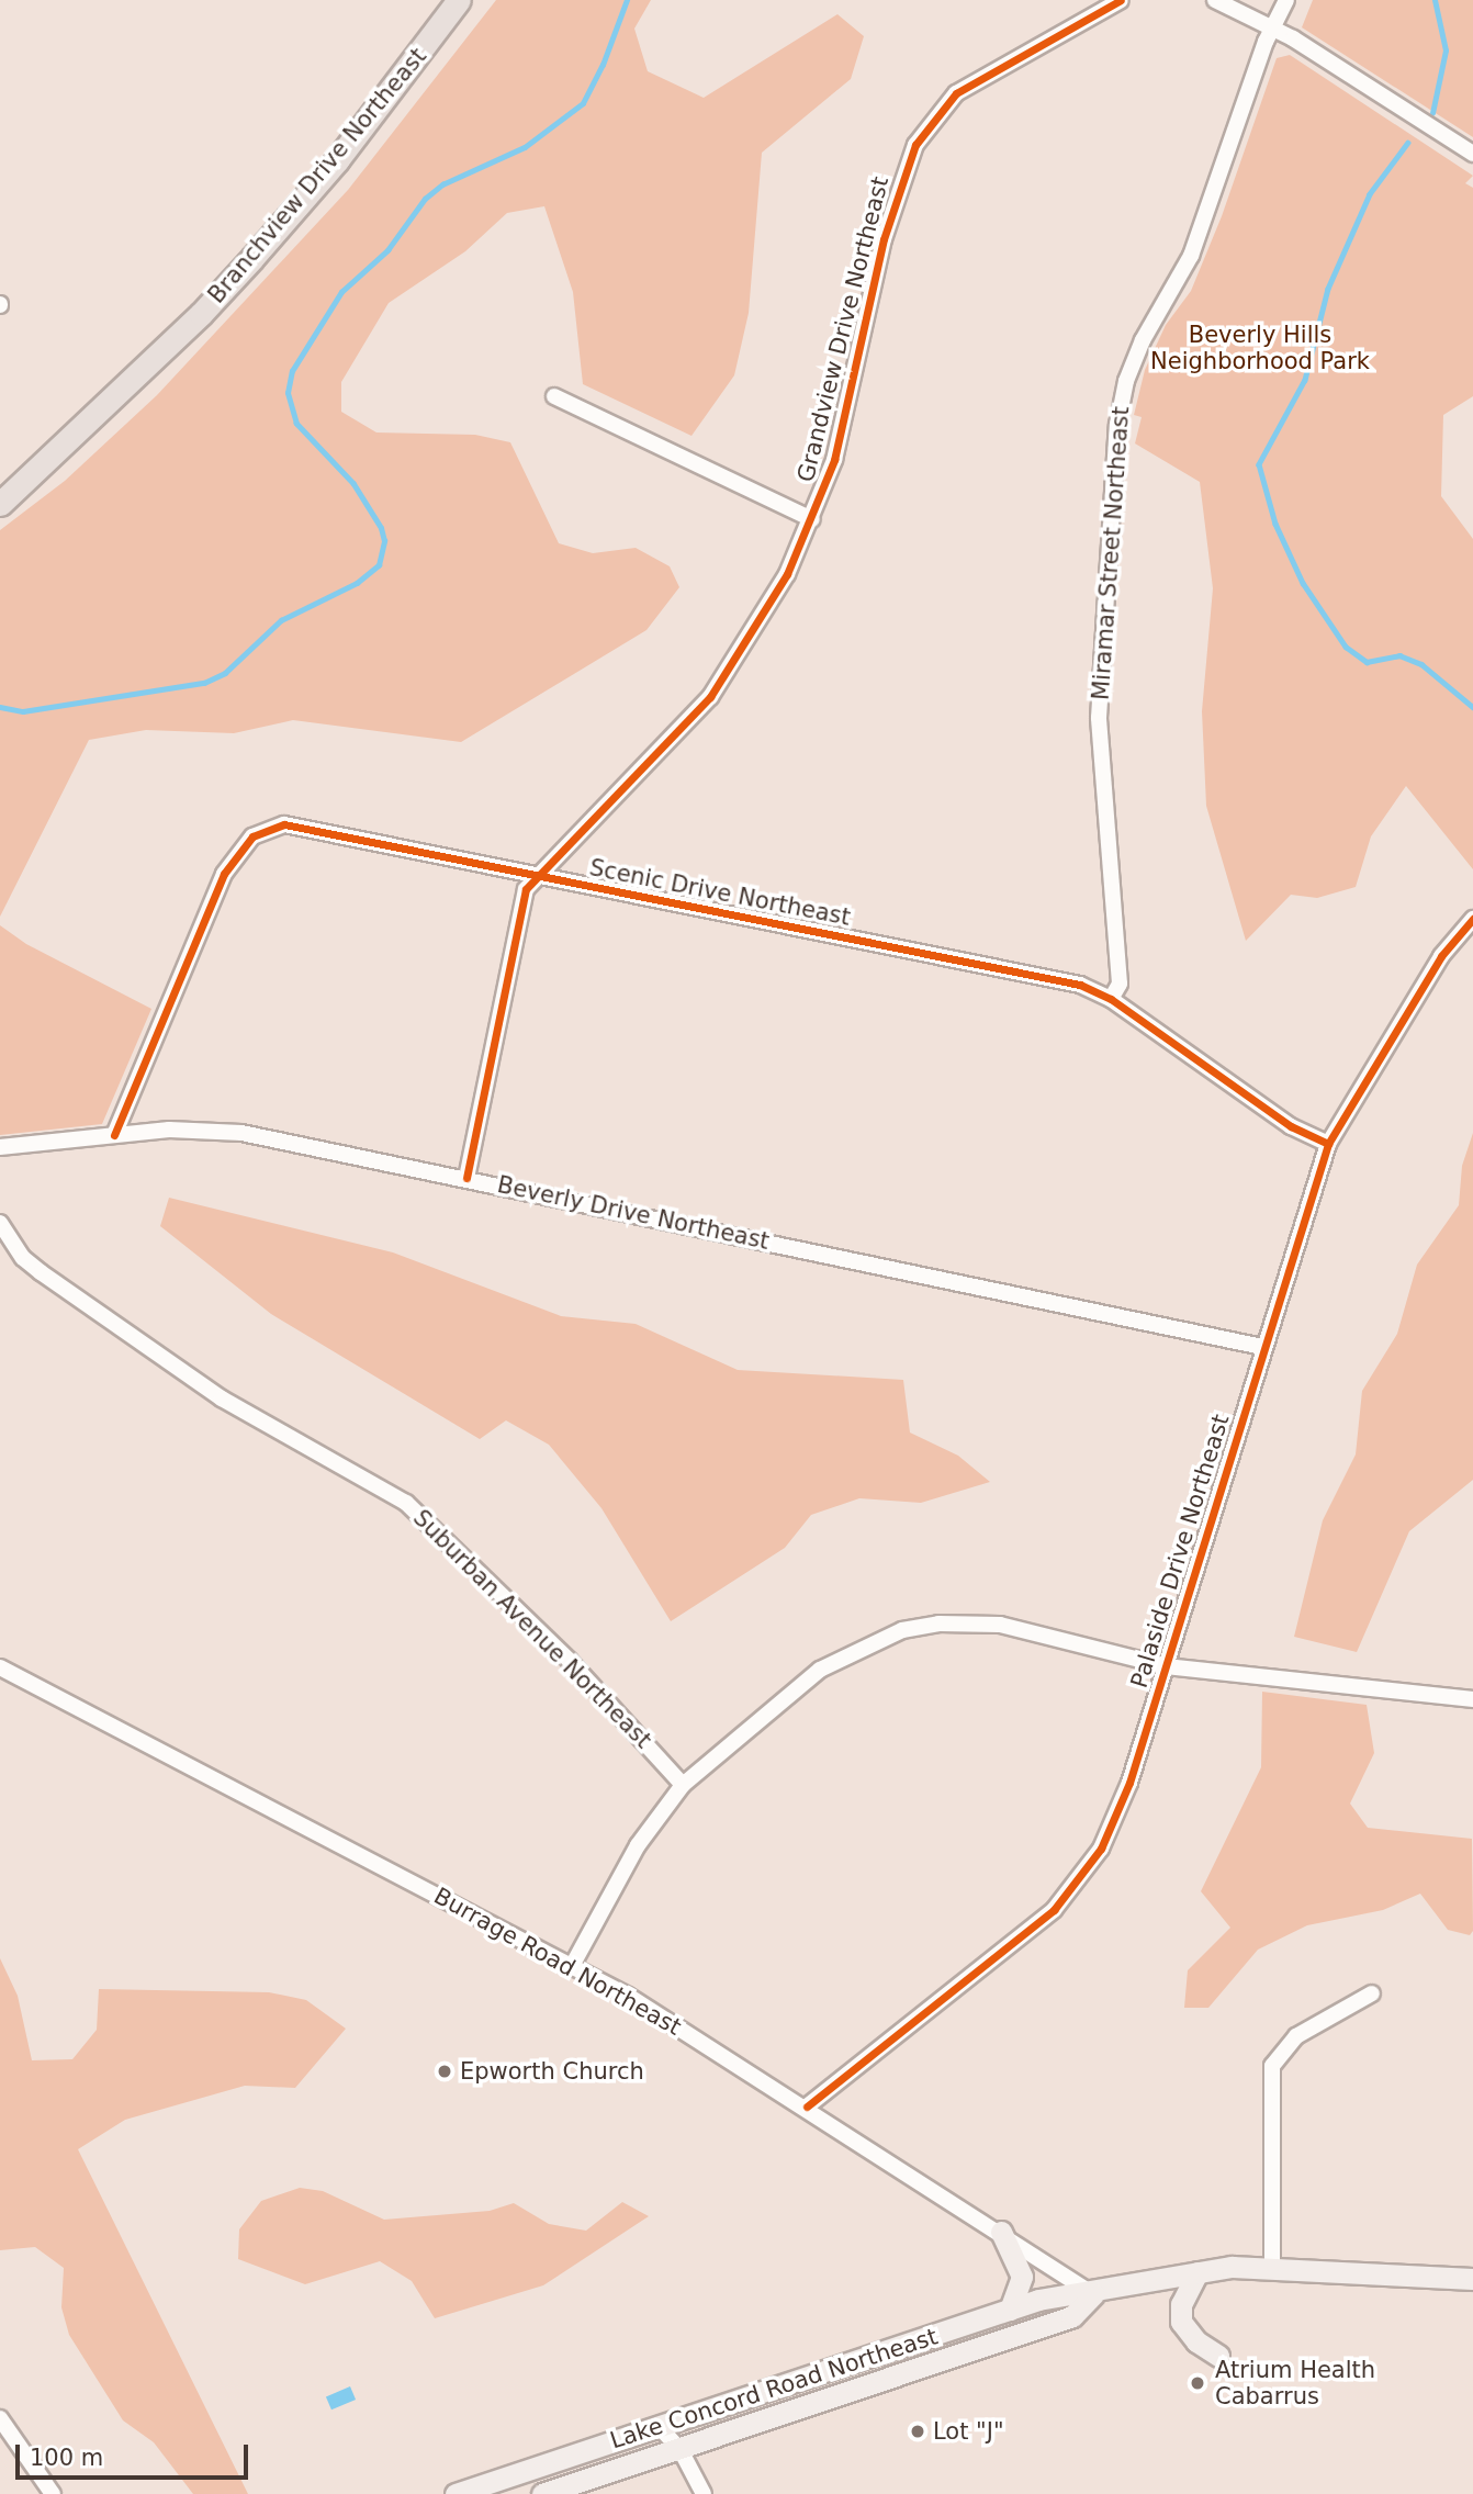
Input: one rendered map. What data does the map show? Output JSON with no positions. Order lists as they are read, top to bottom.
{
  "streets": {
    "main road": ["Branchview Drive Northeast", "Lake Concord Road Northeast"],
    "street": [
      "Grandview Drive Northeast",
      "Miramar Street Northeast",
      "Scenic Drive Northeast",
      "Beverly Drive Northeast",
      "Palaside Drive Northeast",
      "Suburban Avenue Northeast",
      "Burrage Road Northeast"
    ]
  },
  "crossings": [
    ["Grandview Drive Northeast", "Scenic Drive Northeast"],
    ["Grandview Drive Northeast", "Beverly Drive Northeast"],
    ["Miramar Street Northeast", "Scenic Drive Northeast"],
    ["Scenic Drive Northeast", "Beverly Drive Northeast"],
    ["Scenic Drive Northeast", "Palaside Drive Northeast"],
    ["Beverly Drive Northeast", "Palaside Drive Northeast"],
    ["Palaside Drive Northeast", "Burrage Road Northeast"],
    ["Burrage Road Northeast", "Lake Concord Road Northeast"]
  ],
  "parks": ["Beverly Hills Neighborhood Park"],
  "places": ["Epworth Church", "Atrium Health Cabarrus", "Lot \"J\""],
  "scale_bar": "100 m"
}
